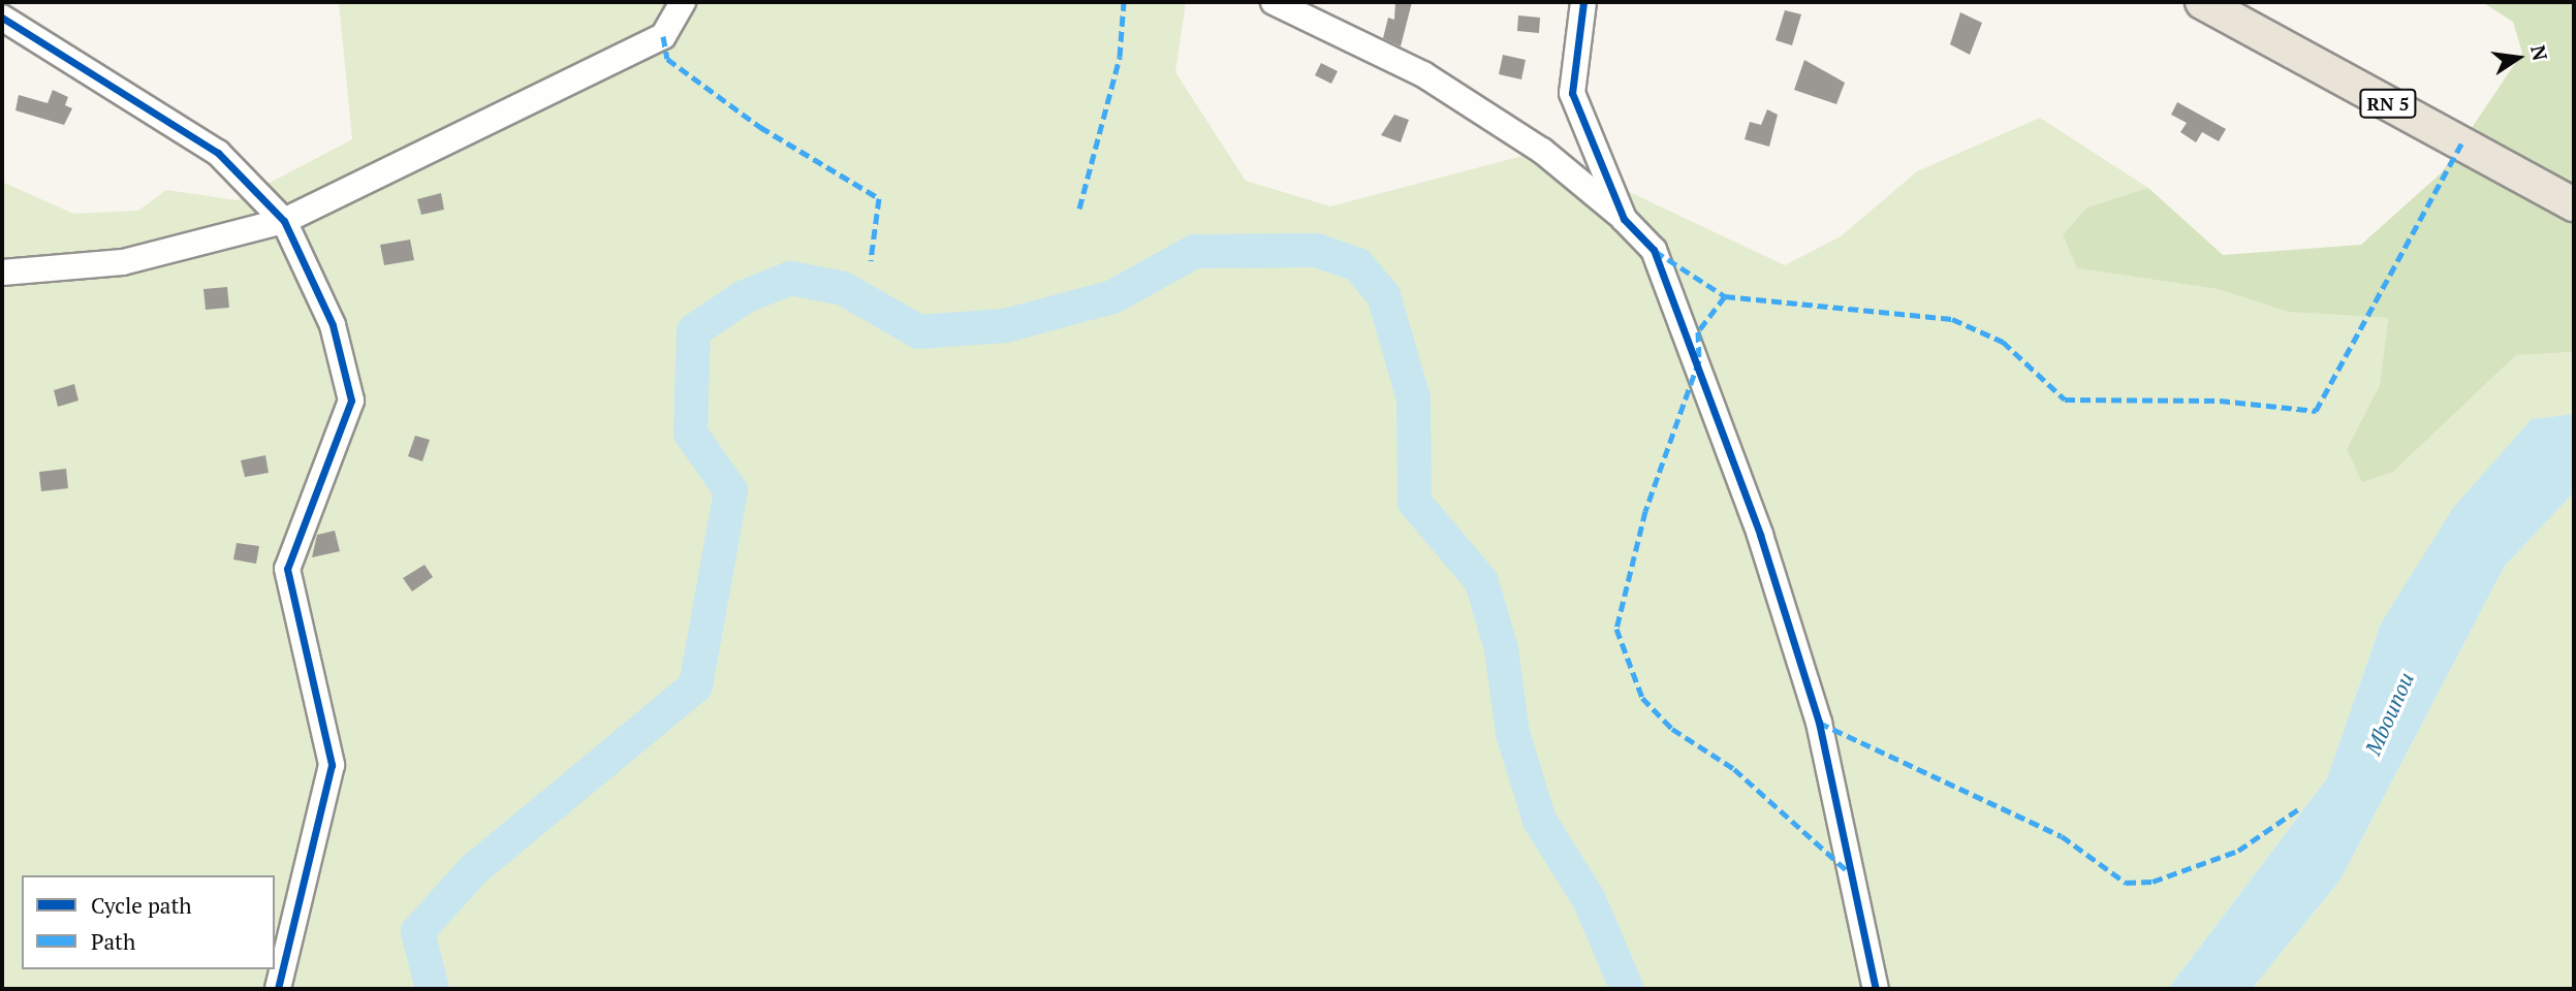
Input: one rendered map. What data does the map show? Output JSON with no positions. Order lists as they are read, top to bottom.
{
  "streets": {
    "main road": ["RN 5"]
  },
  "water": ["Mbounou"],
  "legend": ["Cycle path", "Path"],
  "north": "right"
}
